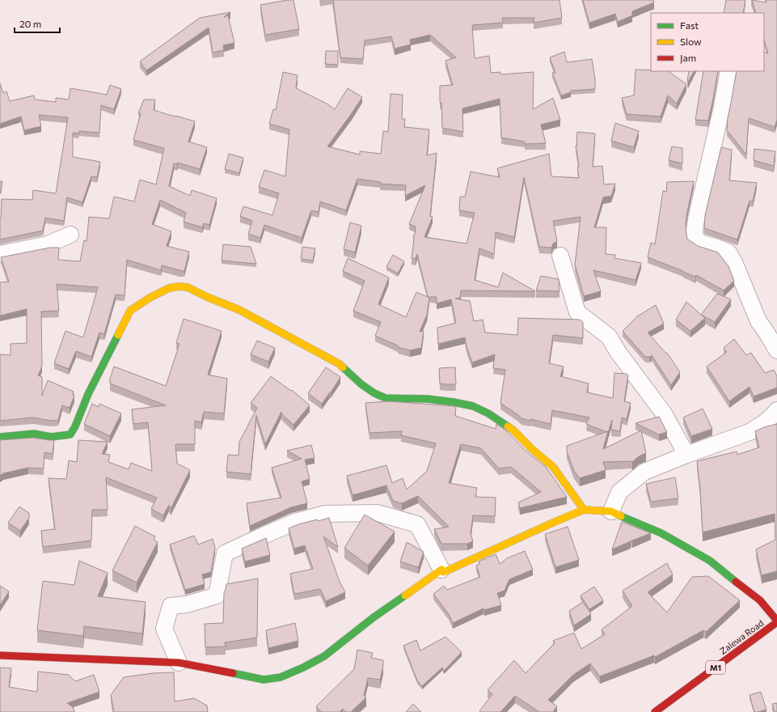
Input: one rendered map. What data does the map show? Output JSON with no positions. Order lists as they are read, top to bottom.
{
  "streets": {
    "main road": ["Zalewa Road", "M1"]
  },
  "legend": ["Fast", "Slow", "Jam"],
  "scale_bar": "20 m"
}
